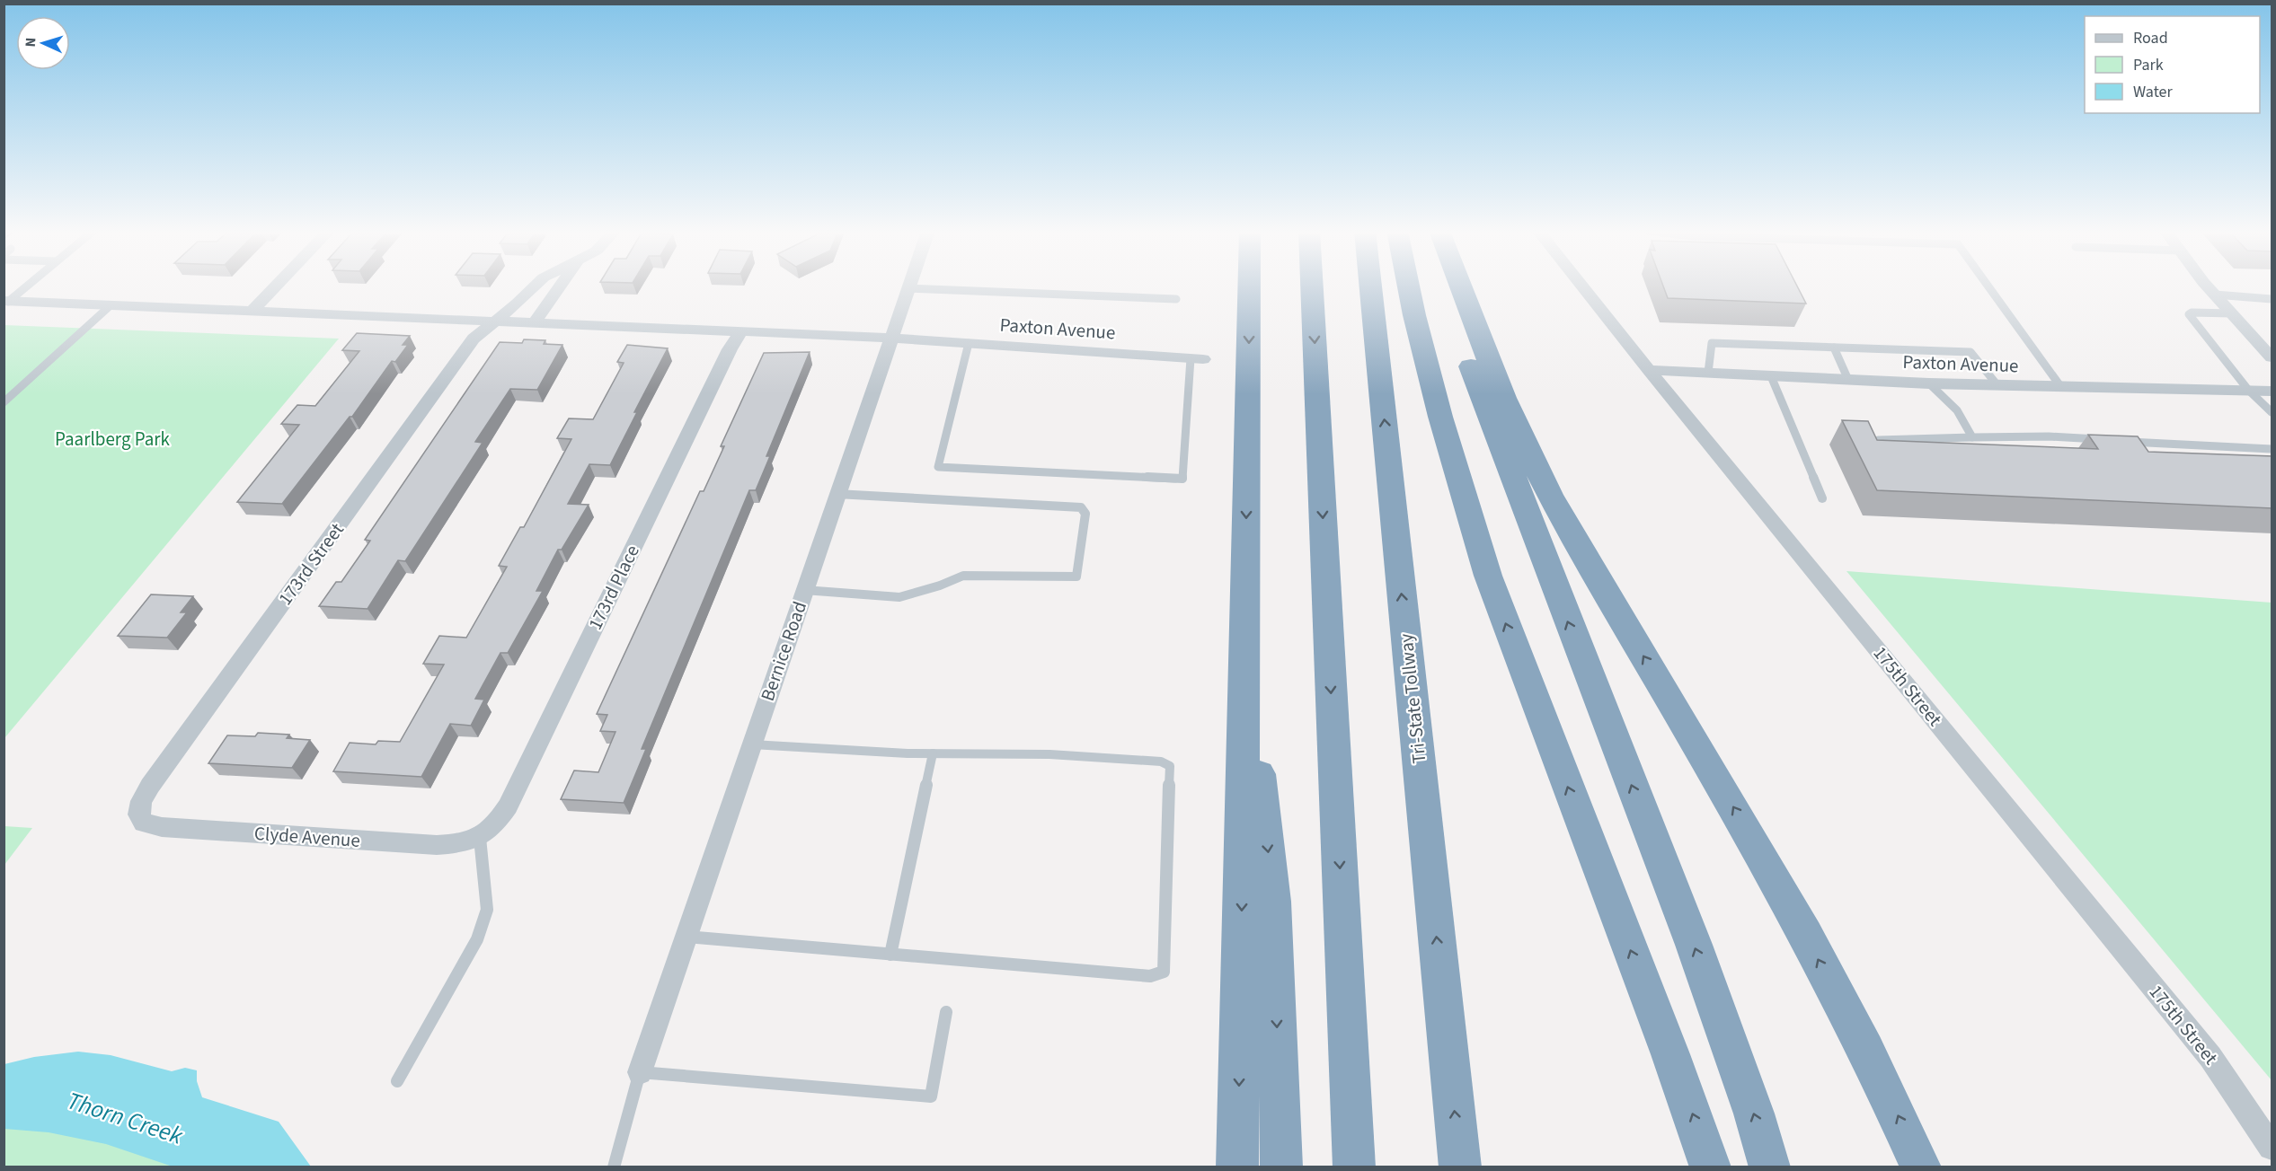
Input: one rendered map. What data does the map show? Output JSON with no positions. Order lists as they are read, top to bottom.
{
  "streets": {
    "highway": ["Tri-State Tollway"],
    "street": [
      "Paxton Avenue",
      "173rd Street",
      "173rd Place",
      "Bernice Road",
      "175th Street",
      "Clyde Avenue"
    ]
  },
  "crossings": [
    ["Paxton Avenue", "173rd Street"],
    ["Paxton Avenue", "173rd Place"],
    ["Paxton Avenue", "Bernice Road"],
    ["Paxton Avenue", "175th Street"],
    ["173rd Street", "Clyde Avenue"],
    ["173rd Place", "Clyde Avenue"]
  ],
  "water": ["Thorn Creek"],
  "parks": ["Paarlberg Park"],
  "legend": ["Road", "Park", "Water"],
  "north": "left"
}
